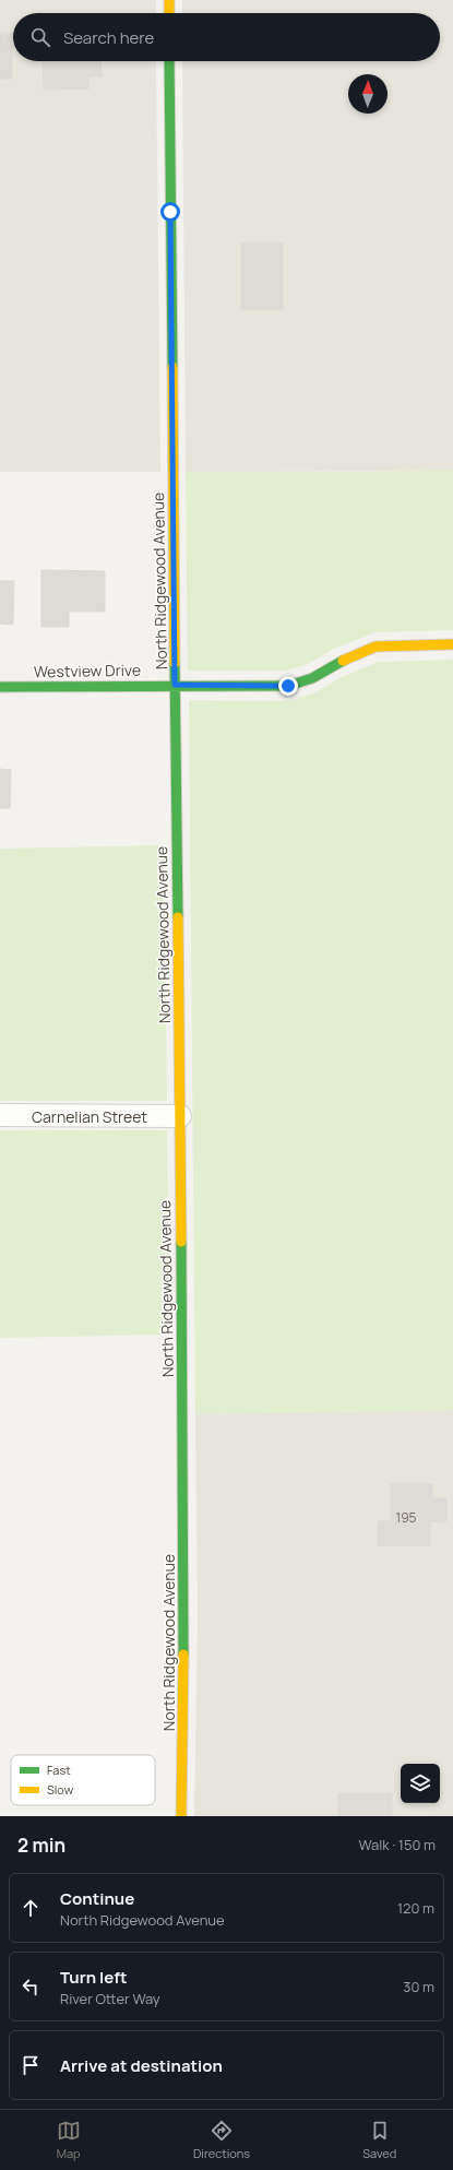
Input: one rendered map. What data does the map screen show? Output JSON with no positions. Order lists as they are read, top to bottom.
{
  "streets": {
    "street": ["North Ridgewood Avenue", "Westview Drive", "Carnelian Street"]
  },
  "crossings": [
    ["North Ridgewood Avenue", "Westview Drive"],
    ["North Ridgewood Avenue", "Carnelian Street"]
  ],
  "house_numbers": ["195"],
  "legend": ["Fast", "Slow"],
  "north": "top",
  "page": {
    "search": "Search here",
    "heading": ["2 min", "Walk · 150 m"],
    "list": [
      ["Continue", "North Ridgewood Avenue", "120 m"],
      ["Turn left", "River Otter Way", "30 m"],
      "Arrive at destination"
    ],
    "nav": ["Map", "Directions", "Saved"]
  }
}
